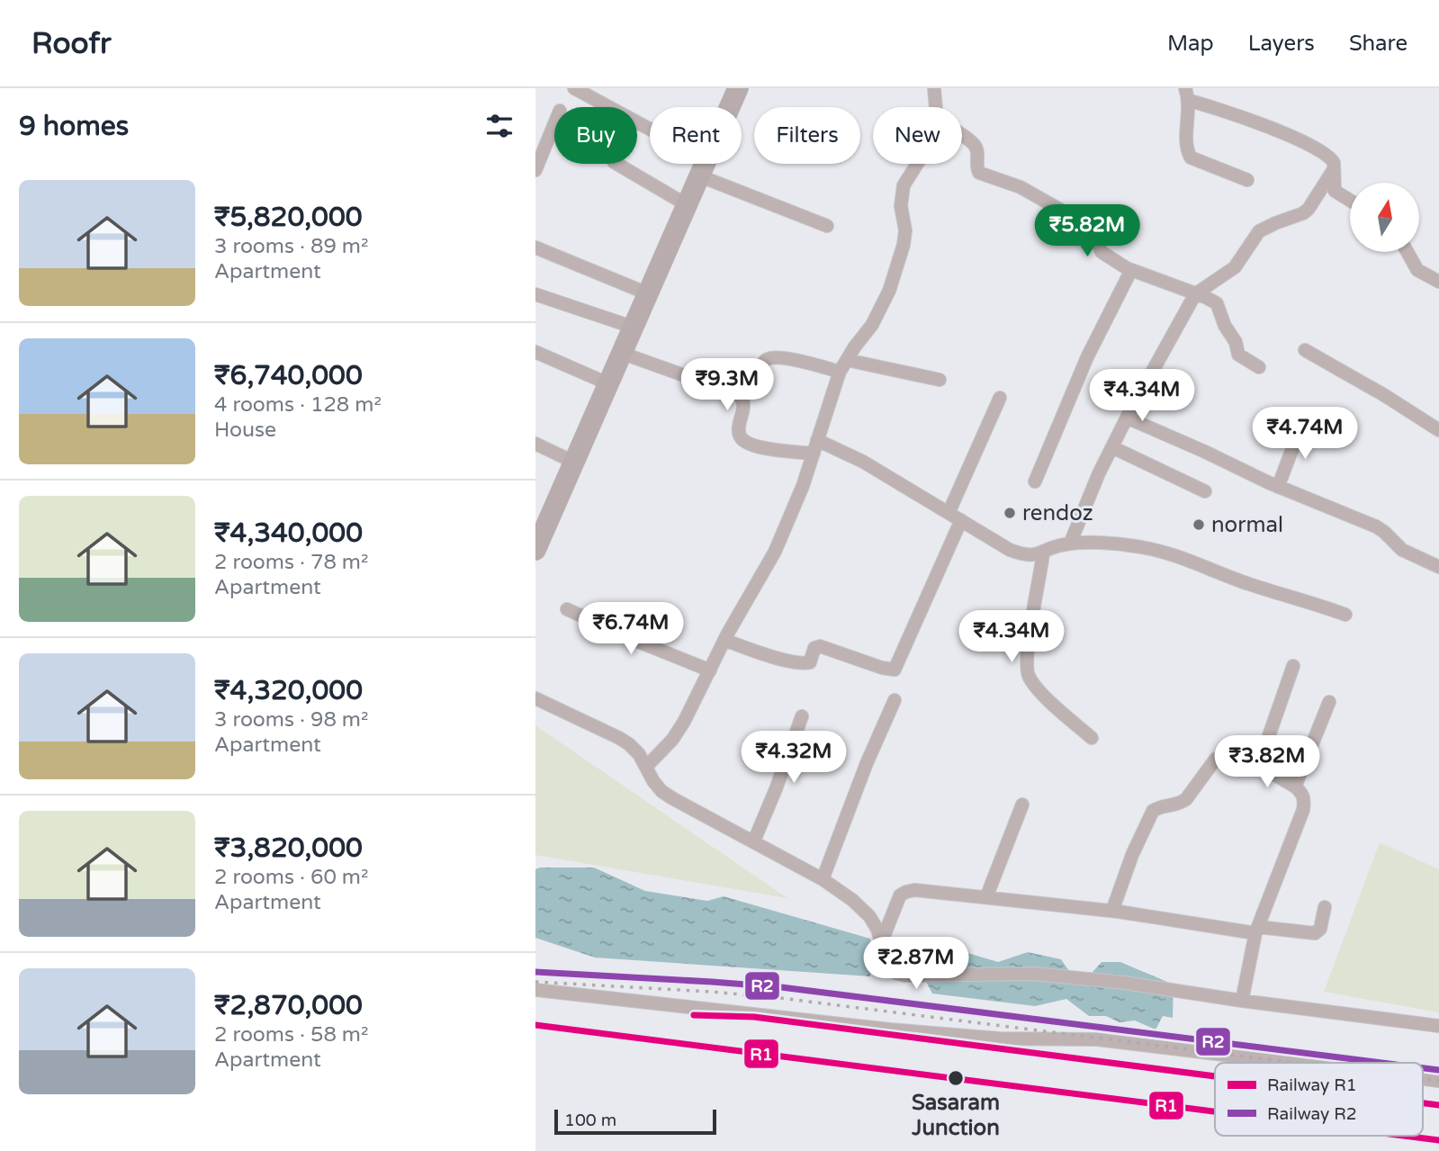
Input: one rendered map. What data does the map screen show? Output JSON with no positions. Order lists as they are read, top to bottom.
{
  "places": ["rendoz", "normal", "Sasaram Junction"],
  "lines": ["rail line R2", "rail line R1"],
  "legend": ["Railway R1", "Railway R2"],
  "scale_bar": "100 m",
  "north": "top",
  "page": {
    "header": "Roofr",
    "nav": ["Map", "Layers", "Share"],
    "heading": "9 homes",
    "chip": [
      "Buy",
      "Rent",
      "Filters",
      "New"
    ],
    "list": [
      {
        "name": "₹5,820,000",
        "note": "3 rooms · 89 m² · Apartment"
      },
      {
        "name": "₹6,740,000",
        "note": "4 rooms · 128 m² · House"
      },
      {
        "name": "₹4,340,000",
        "note": "2 rooms · 78 m² · Apartment"
      },
      {
        "name": "₹4,320,000",
        "note": "3 rooms · 98 m² · Apartment"
      },
      {
        "name": "₹3,820,000",
        "note": "2 rooms · 60 m² · Apartment"
      },
      {
        "name": "₹2,870,000",
        "note": "2 rooms · 58 m² · Apartment"
      }
    ],
    "price": [
      "₹5.82M",
      "₹9.3M",
      "₹4.34M",
      "₹4.74M",
      "₹6.74M",
      "₹4.34M",
      "₹4.32M",
      "₹3.82M",
      "₹2.87M"
    ],
    "scale": "100 m"
  }
}
